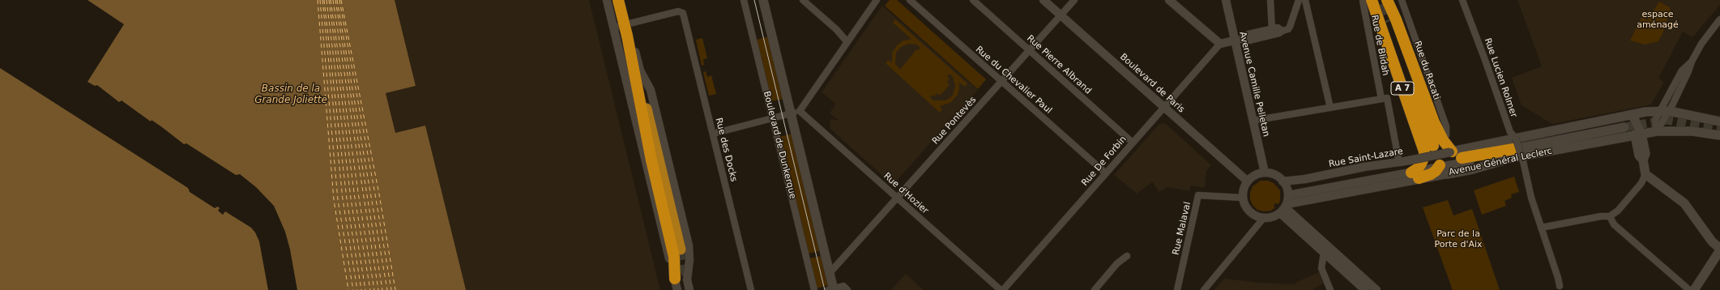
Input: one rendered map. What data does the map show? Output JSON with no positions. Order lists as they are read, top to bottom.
{
  "streets": {
    "highway": ["A 7"],
    "main road": ["Boulevard de Dunkerque", "Avenue Général Leclerc"],
    "street": [
      "Rue de Blidah",
      "Rue Pierre Albrand",
      "Rue du Racati",
      "Rue Lucien Rolmer",
      "Rue du Chevalier Paul",
      "Boulevard de Paris",
      "Avenue Camille Pelletan",
      "Rue Pontevès",
      "Rue des Docks",
      "Rue Saint-Lazare",
      "Rue De Forbin",
      "Rue d'Hozier",
      "Rue Malaval"
    ]
  },
  "crossings": [
    ["Rue de Blidah", "A 7"],
    ["Rue de Blidah", "Rue Saint-Lazare"],
    ["Rue Pierre Albrand", "Rue Pontevès"],
    ["Rue Pierre Albrand", "Rue De Forbin"],
    ["Rue Lucien Rolmer", "Avenue Général Leclerc"],
    ["Rue du Chevalier Paul", "Rue Pontevès"],
    ["Rue du Chevalier Paul", "Rue De Forbin"],
    ["Boulevard de Paris", "Avenue Camille Pelletan"],
    ["Boulevard de Paris", "Rue Pontevès"],
    ["Boulevard de Paris", "Rue Saint-Lazare"],
    ["Boulevard de Paris", "Rue De Forbin"],
    ["Boulevard de Paris", "Rue Malaval"],
    ["Avenue Camille Pelletan", "Rue Saint-Lazare"],
    ["Avenue Camille Pelletan", "Rue Malaval"],
    ["Rue Pontevès", "Boulevard de Dunkerque"],
    ["Rue Pontevès", "Rue d'Hozier"],
    ["Boulevard de Dunkerque", "Rue d'Hozier"],
    ["Rue Saint-Lazare", "Rue Malaval"],
    ["Rue De Forbin", "Rue d'Hozier"]
  ],
  "water": ["Bassin de la Grande Joliette"],
  "parks": ["espace aménagé", "Parc de la Porte d'Aix"]
}
